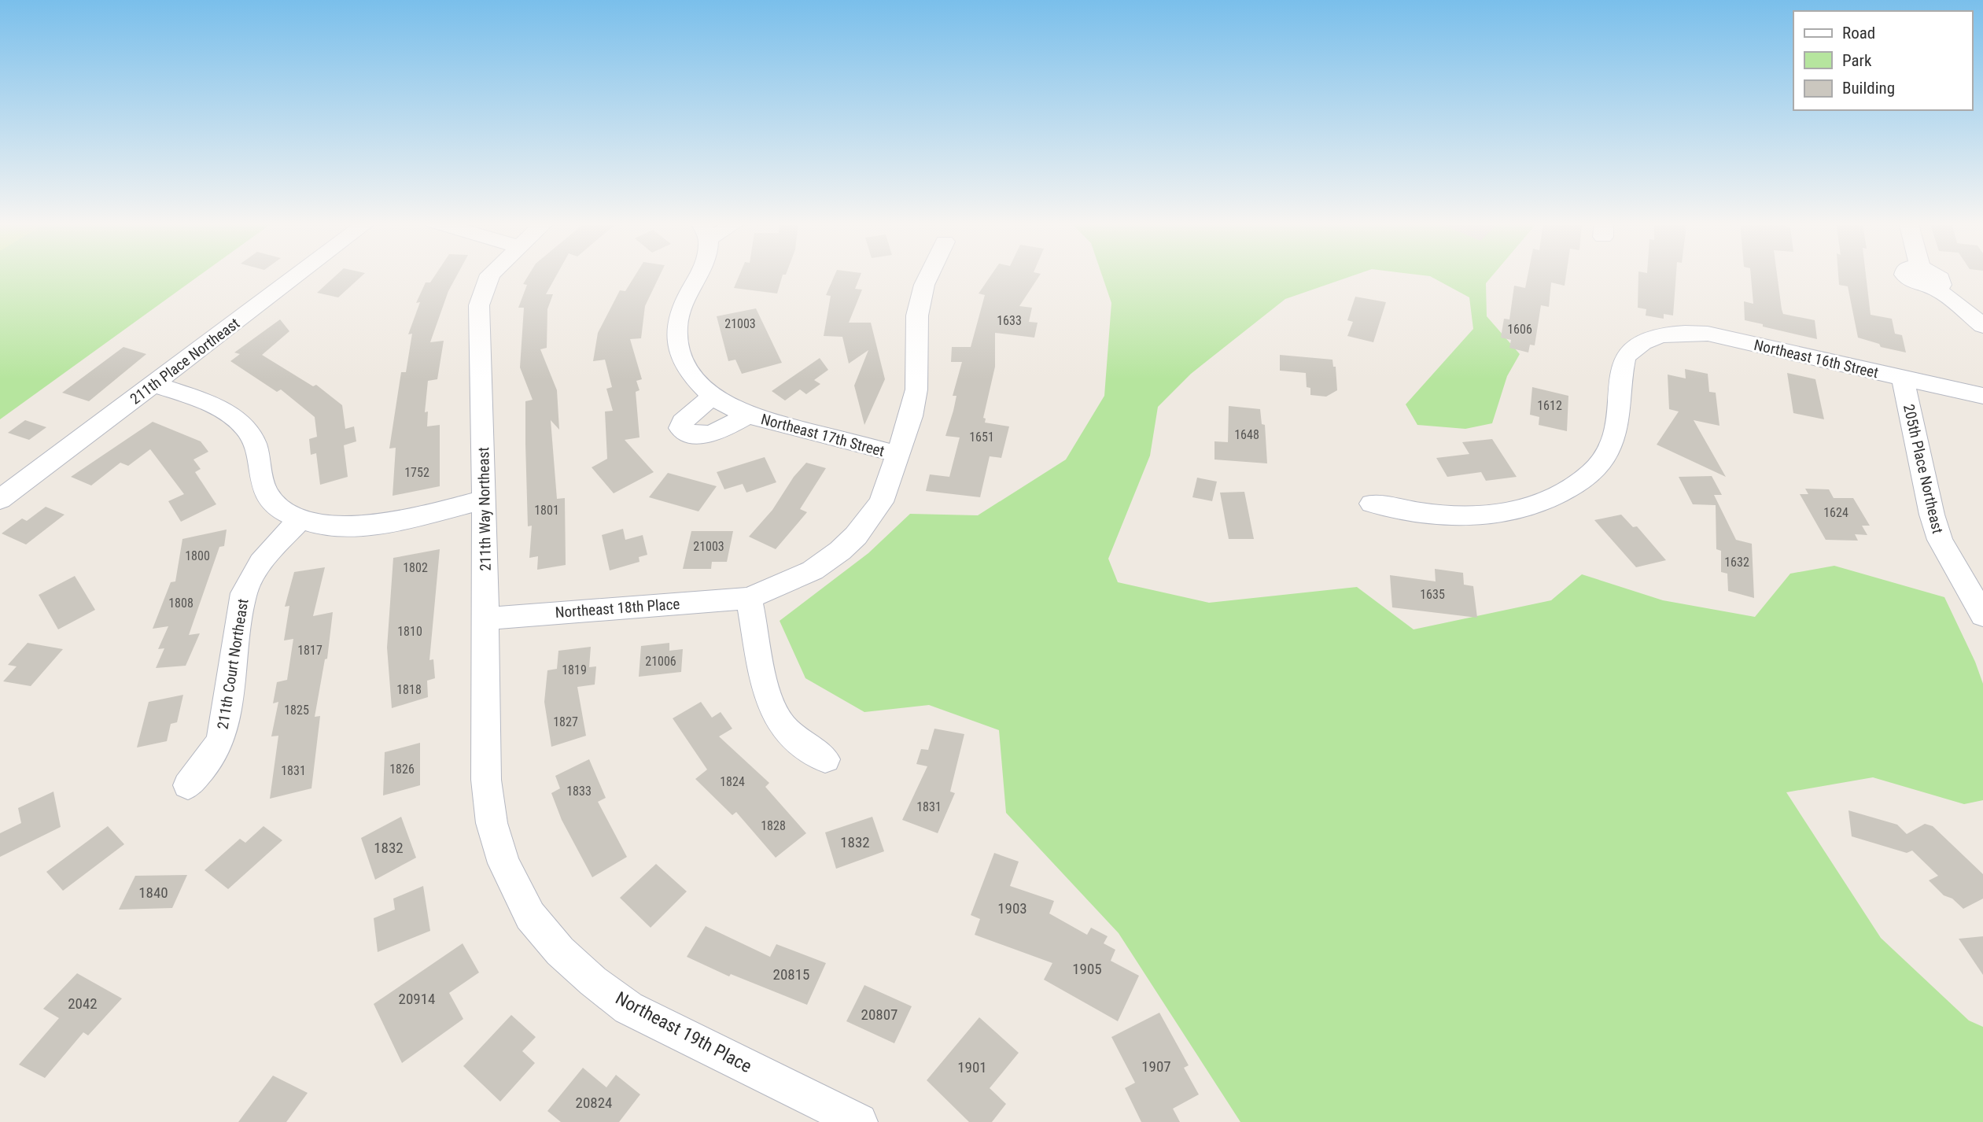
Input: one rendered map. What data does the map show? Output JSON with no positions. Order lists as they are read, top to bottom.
{
  "streets": {
    "street": [
      "Northeast 16th Street",
      "211th Place Northeast",
      "Northeast 17th Street",
      "205th Place Northeast",
      "211th Way Northeast",
      "Northeast 18th Place",
      "211th Court Northeast",
      "Northeast 19th Place"
    ]
  },
  "crossings": [
    ["Northeast 16th Street", "205th Place Northeast"],
    ["Northeast 17th Street", "Northeast 18th Place"],
    ["211th Way Northeast", "Northeast 18th Place"],
    ["211th Way Northeast", "Northeast 19th Place"]
  ],
  "house_numbers": [
    "1633",
    "21003",
    "1606",
    "1612",
    "1648",
    "1651",
    "1752",
    "1801",
    "1624",
    "21003",
    "1800",
    "1632",
    "1802",
    "1635",
    "1808",
    "1810",
    "1817",
    "21006",
    "1819",
    "1818",
    "1825",
    "1827",
    "1826",
    "1831",
    "1824",
    "1833",
    "1831",
    "1828",
    "1832",
    "1832",
    "1840",
    "1903",
    "1905",
    "20815",
    "20914",
    "2042",
    "20807",
    "1907",
    "1901",
    "20824"
  ],
  "legend": ["Road", "Park", "Building"]
}
